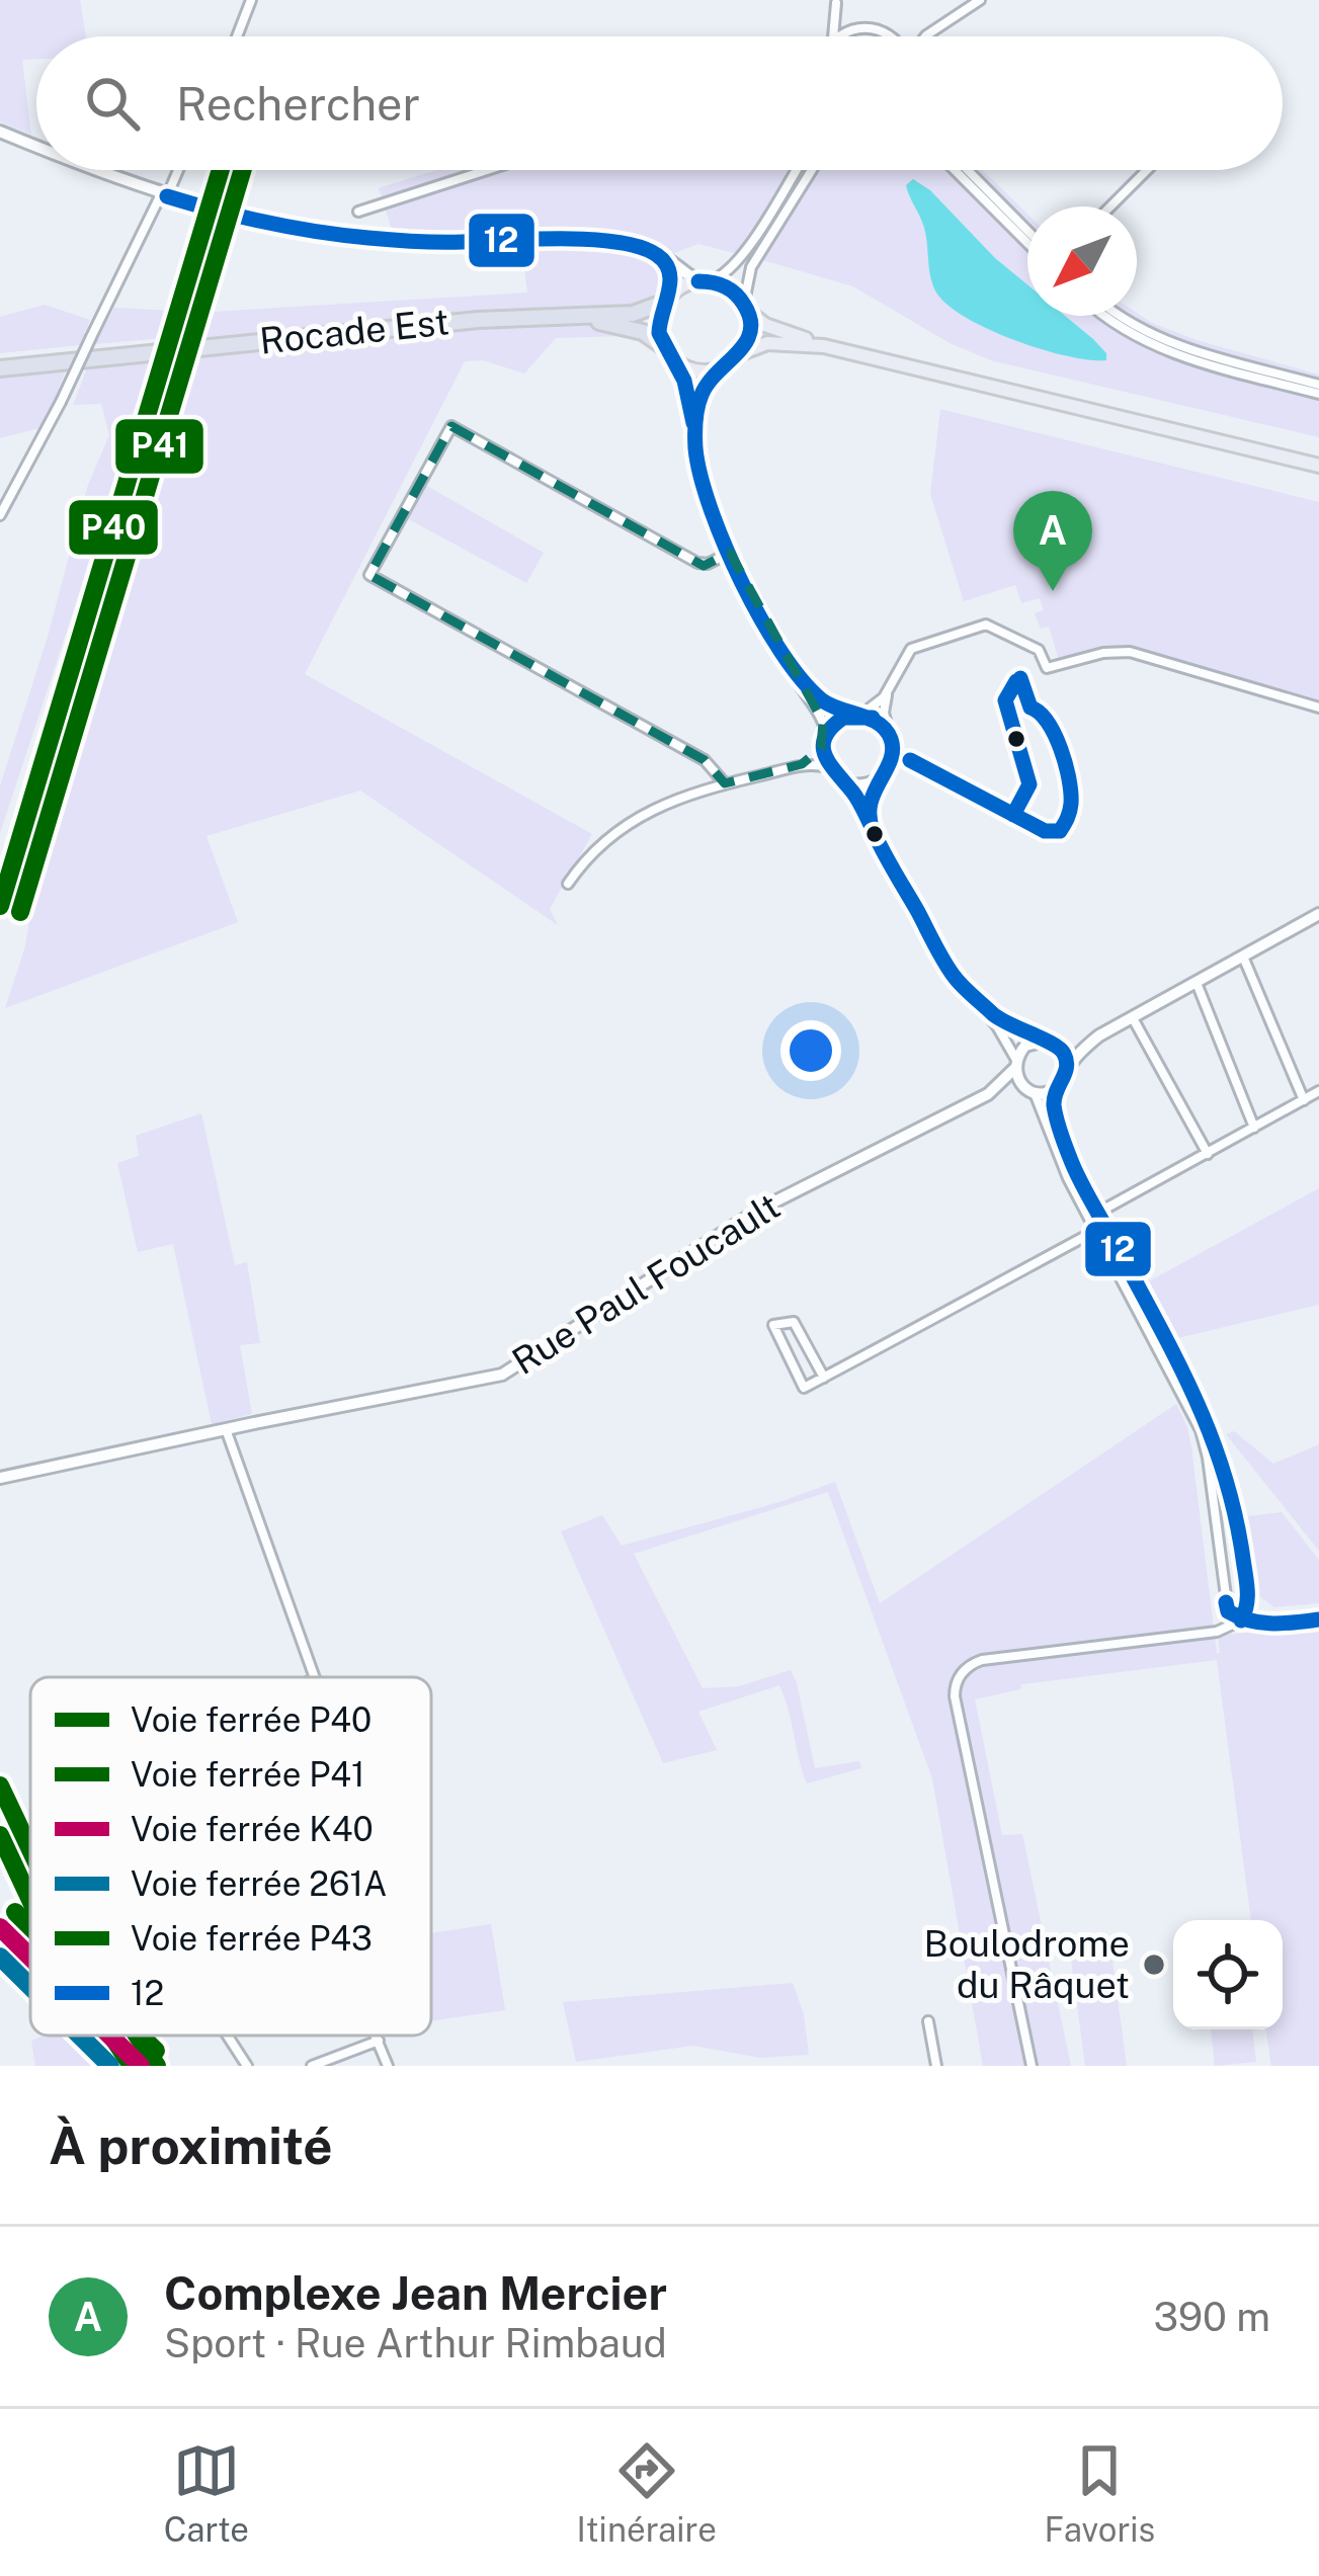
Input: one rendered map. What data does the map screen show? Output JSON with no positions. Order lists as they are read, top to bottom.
{
  "streets": {
    "highway": ["Rocade Est"],
    "street": ["Rue Paul Foucault"]
  },
  "places": ["Boulodrome du Râquet"],
  "lines": [
    "rail line P40",
    "rail line P41",
    "transit line 12",
    "rail line P43",
    "rail line K40",
    "rail line 261A"
  ],
  "legend": [
    "Voie ferrée P40",
    "Voie ferrée P41",
    "Voie ferrée K40",
    "Voie ferrée 261A",
    "Voie ferrée P43",
    "12"
  ],
  "north": "bottom left",
  "page": {
    "search": "Rechercher",
    "pins": "A",
    "heading": "À proximité",
    "list": [
      {
        "mark": "A",
        "name": "Complexe Jean Mercier",
        "note": "Sport · Rue Arthur Rimbaud",
        "value": "390 m"
      }
    ],
    "nav": ["Carte", "Itinéraire", "Favoris"]
  }
}
